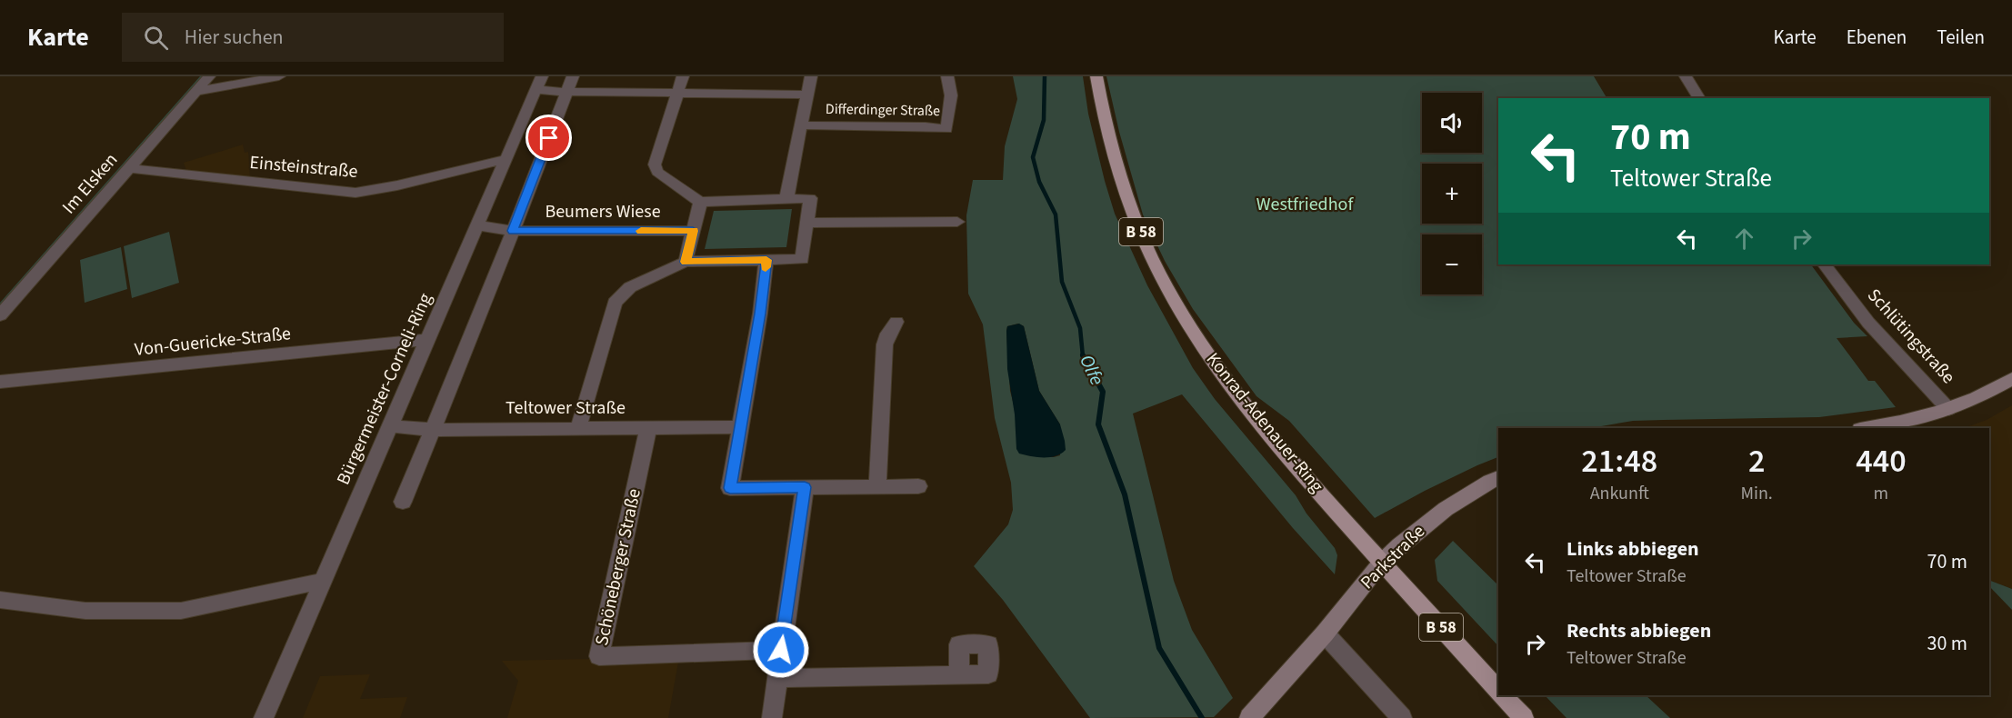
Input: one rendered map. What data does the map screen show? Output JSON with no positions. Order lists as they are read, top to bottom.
{
  "streets": {
    "main road": ["B 58", "Konrad-Adenauer-Ring"],
    "street": [
      "Differdinger Straße",
      "Einsteinstraße",
      "Im Elsken",
      "Beumers Wiese",
      "Schlütingstraße",
      "Von-Guericke-Straße",
      "Bürgermeister-Corneli-Ring",
      "Teltower Straße",
      "Parkstraße",
      "Schöneberger Straße"
    ]
  },
  "crossings": [
    ["Differdinger Straße", "Beumers Wiese"],
    ["Differdinger Straße", "Bürgermeister-Corneli-Ring"],
    ["Einsteinstraße", "Im Elsken"],
    ["Einsteinstraße", "Bürgermeister-Corneli-Ring"],
    ["Beumers Wiese", "Bürgermeister-Corneli-Ring"],
    ["Von-Guericke-Straße", "Bürgermeister-Corneli-Ring"],
    ["Bürgermeister-Corneli-Ring", "Teltower Straße"],
    ["Teltower Straße", "Schöneberger Straße"],
    ["Konrad-Adenauer-Ring", "Parkstraße"]
  ],
  "water": ["Olfe"],
  "parks": ["Westfriedhof"],
  "page": {
    "header": "Karte",
    "search": "Hier suchen",
    "nav": ["Karte", "Ebenen", "Teilen"],
    "map_buttons": ["+", "−"],
    "turn": ["70 m", "Teltower Straße"],
    "eta": [
      "21:48",
      "Ankunft",
      "2",
      "Min.",
      "440",
      "m"
    ],
    "list": [
      {
        "name": "Links abbiegen",
        "note": "Teltower Straße",
        "value": "70 m"
      },
      {
        "name": "Rechts abbiegen",
        "note": "Teltower Straße",
        "value": "30 m"
      }
    ]
  }
}
